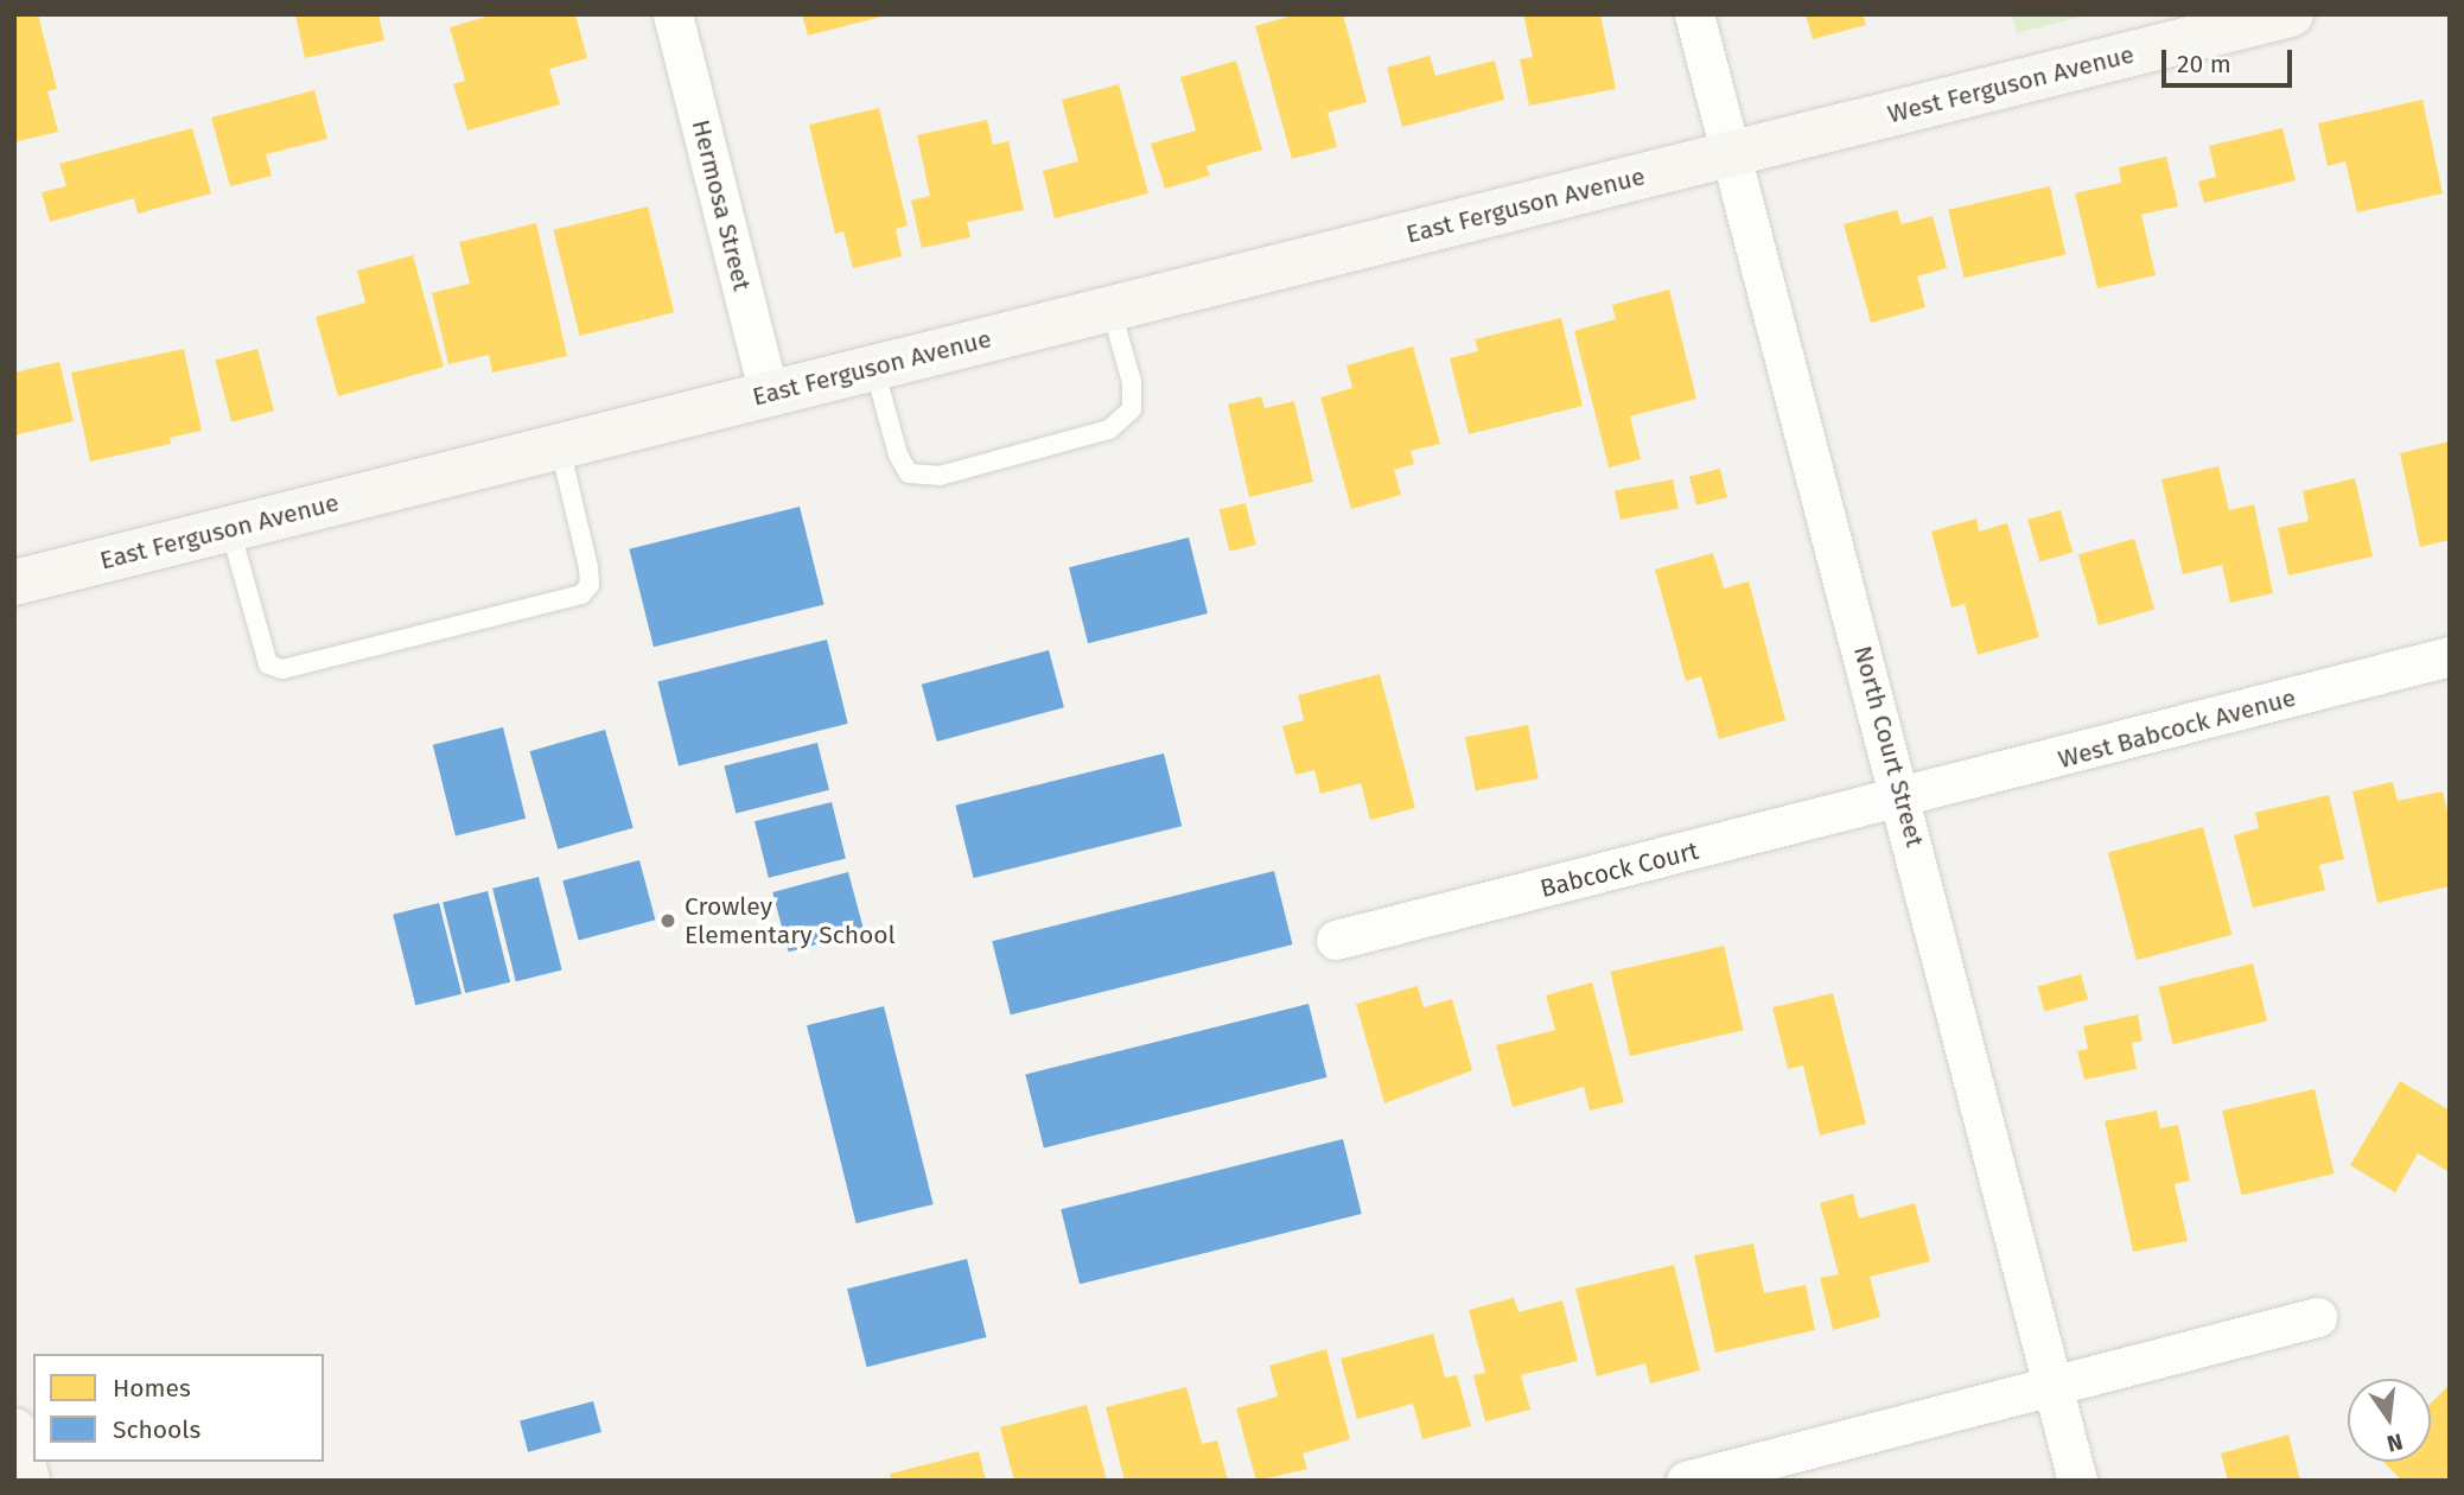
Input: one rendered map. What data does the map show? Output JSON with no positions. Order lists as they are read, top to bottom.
{
  "streets": {
    "street": [
      "West Ferguson Avenue",
      "Hermosa Street",
      "East Ferguson Avenue",
      "West Babcock Avenue",
      "North Court Street",
      "Babcock Court"
    ]
  },
  "crossings": [
    ["West Ferguson Avenue", "East Ferguson Avenue"],
    ["West Ferguson Avenue", "North Court Street"],
    ["Hermosa Street", "East Ferguson Avenue"],
    ["East Ferguson Avenue", "North Court Street"],
    ["West Babcock Avenue", "North Court Street"],
    ["West Babcock Avenue", "Babcock Court"],
    ["North Court Street", "Babcock Court"]
  ],
  "places": ["Crowley Elementary School"],
  "legend": ["Homes", "Schools"],
  "scale_bar": "20 m",
  "north": "bottom"
}
